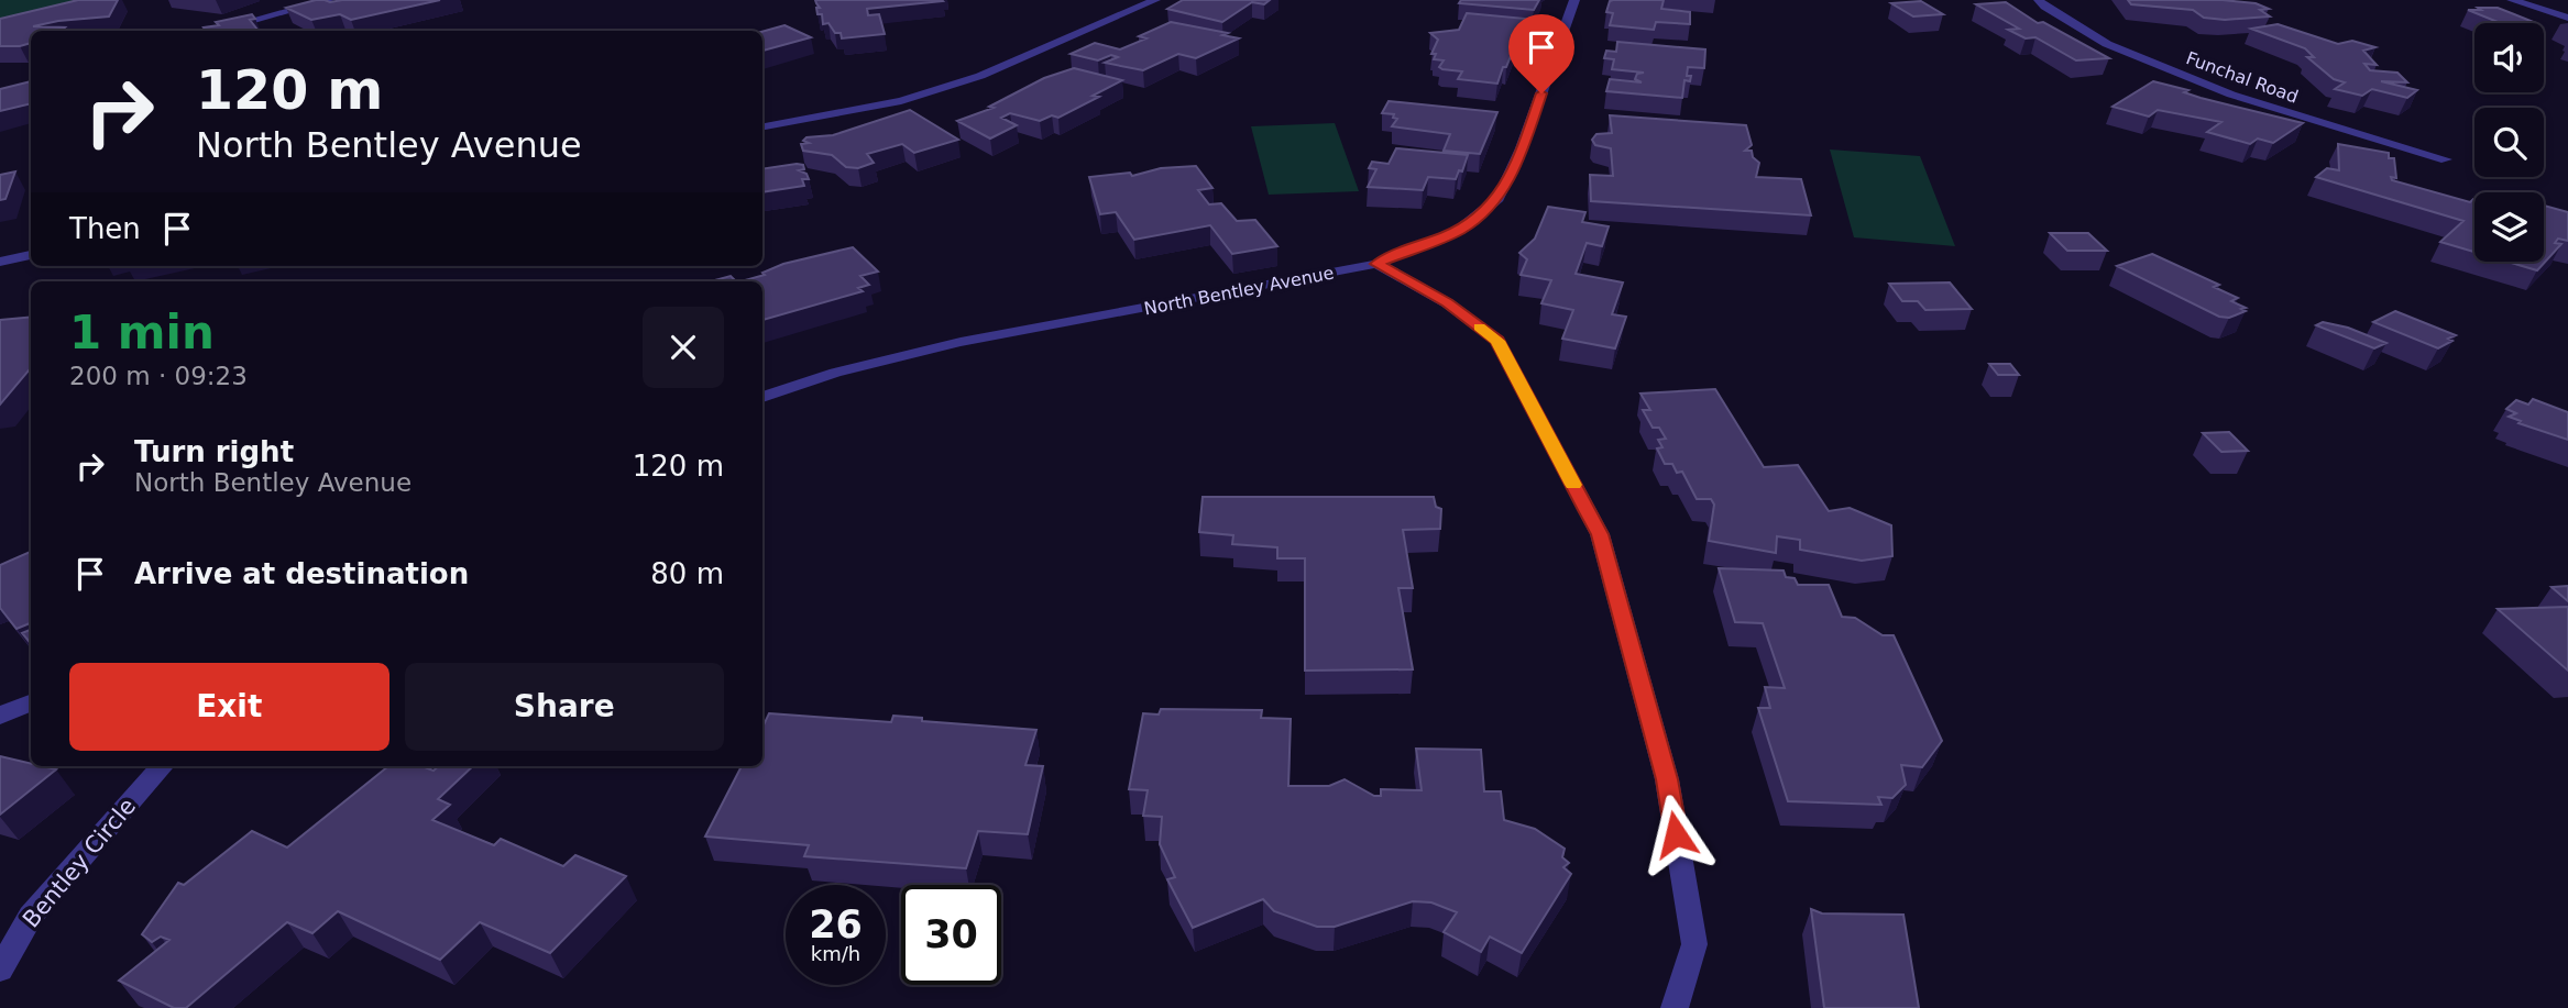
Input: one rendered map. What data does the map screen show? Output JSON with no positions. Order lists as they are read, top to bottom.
{
  "streets": {
    "street": ["Funchal Road", "North Bentley Avenue", "Bentley Circle"]
  },
  "page": {
    "turn": ["120 m", "North Bentley Avenue"],
    "then": "Then",
    "heading": ["1 min", "200 m · 09:23"],
    "list": [
      {
        "name": "Turn right",
        "note": "North Bentley Avenue",
        "value": "120 m"
      },
      {
        "name": "Arrive at destination",
        "value": "80 m"
      }
    ],
    "buttons": ["Exit", "Share"],
    "speed": "26 km/h",
    "limit": "30"
  }
}
